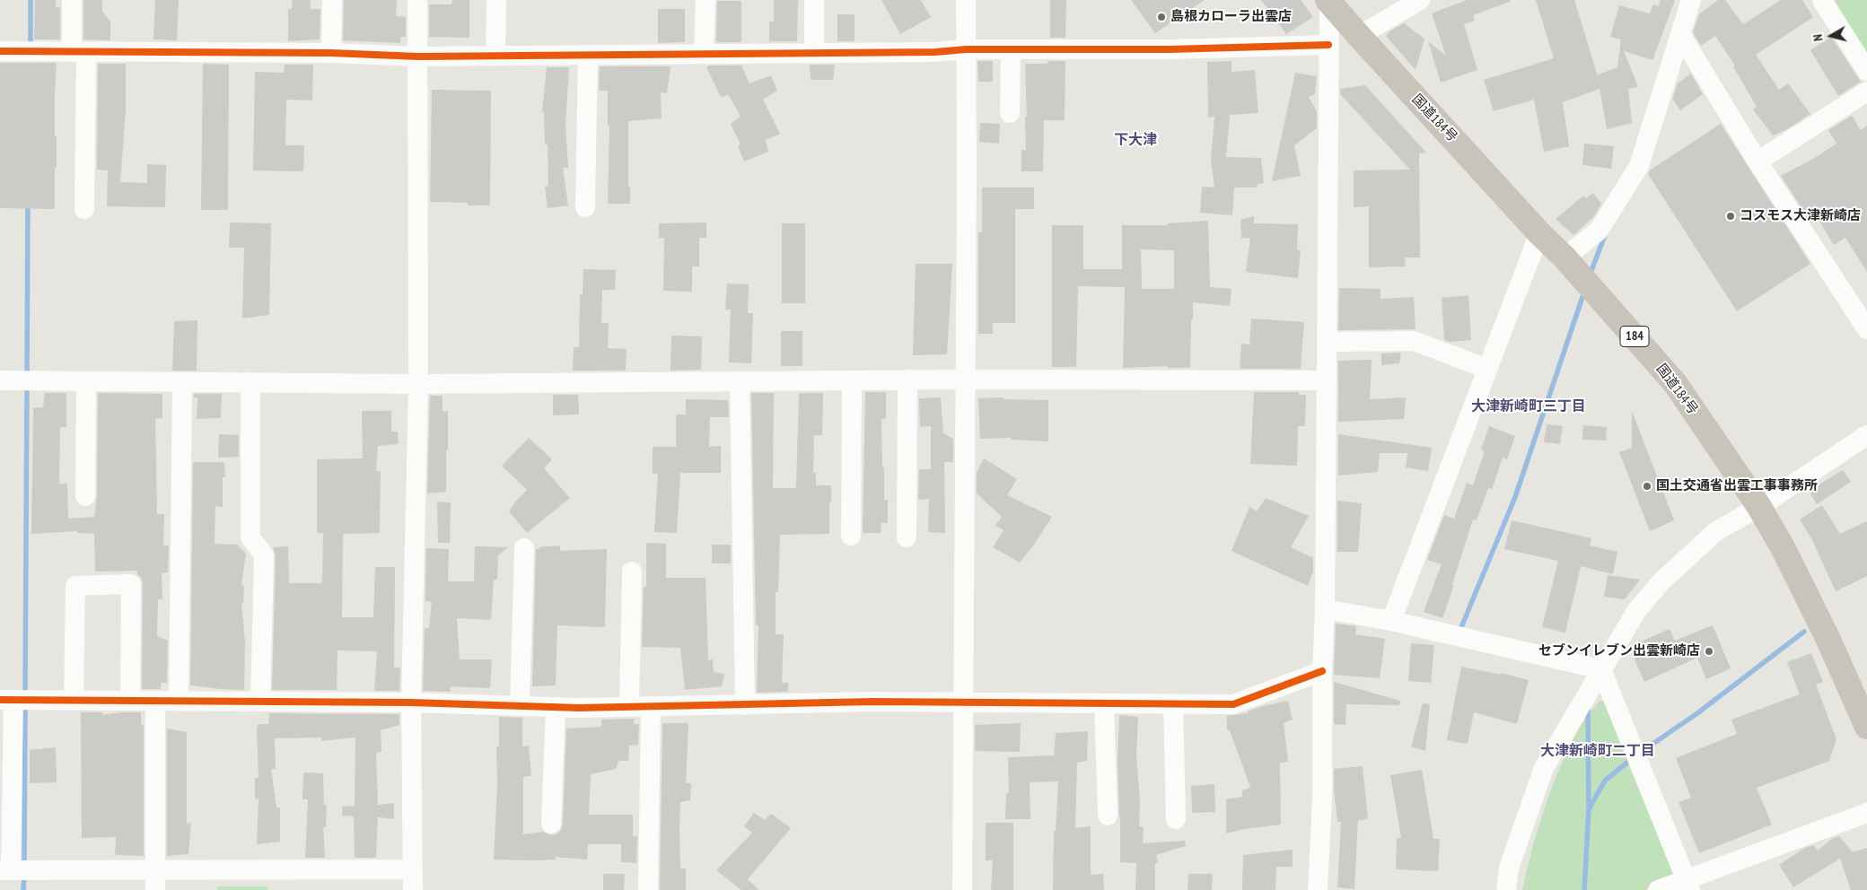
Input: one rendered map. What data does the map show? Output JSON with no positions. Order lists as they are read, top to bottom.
{
  "streets": {
    "highway": ["国道184号", "184"]
  },
  "districts": ["下大津", "大津新崎町三丁目", "大津新崎町二丁目"],
  "places": [
    "島根カローラ出雲店",
    "コスモス大津新崎店",
    "国土交通省出雲工事事務所",
    "セブンイレブン出雲新崎店"
  ],
  "north": "left"
}
